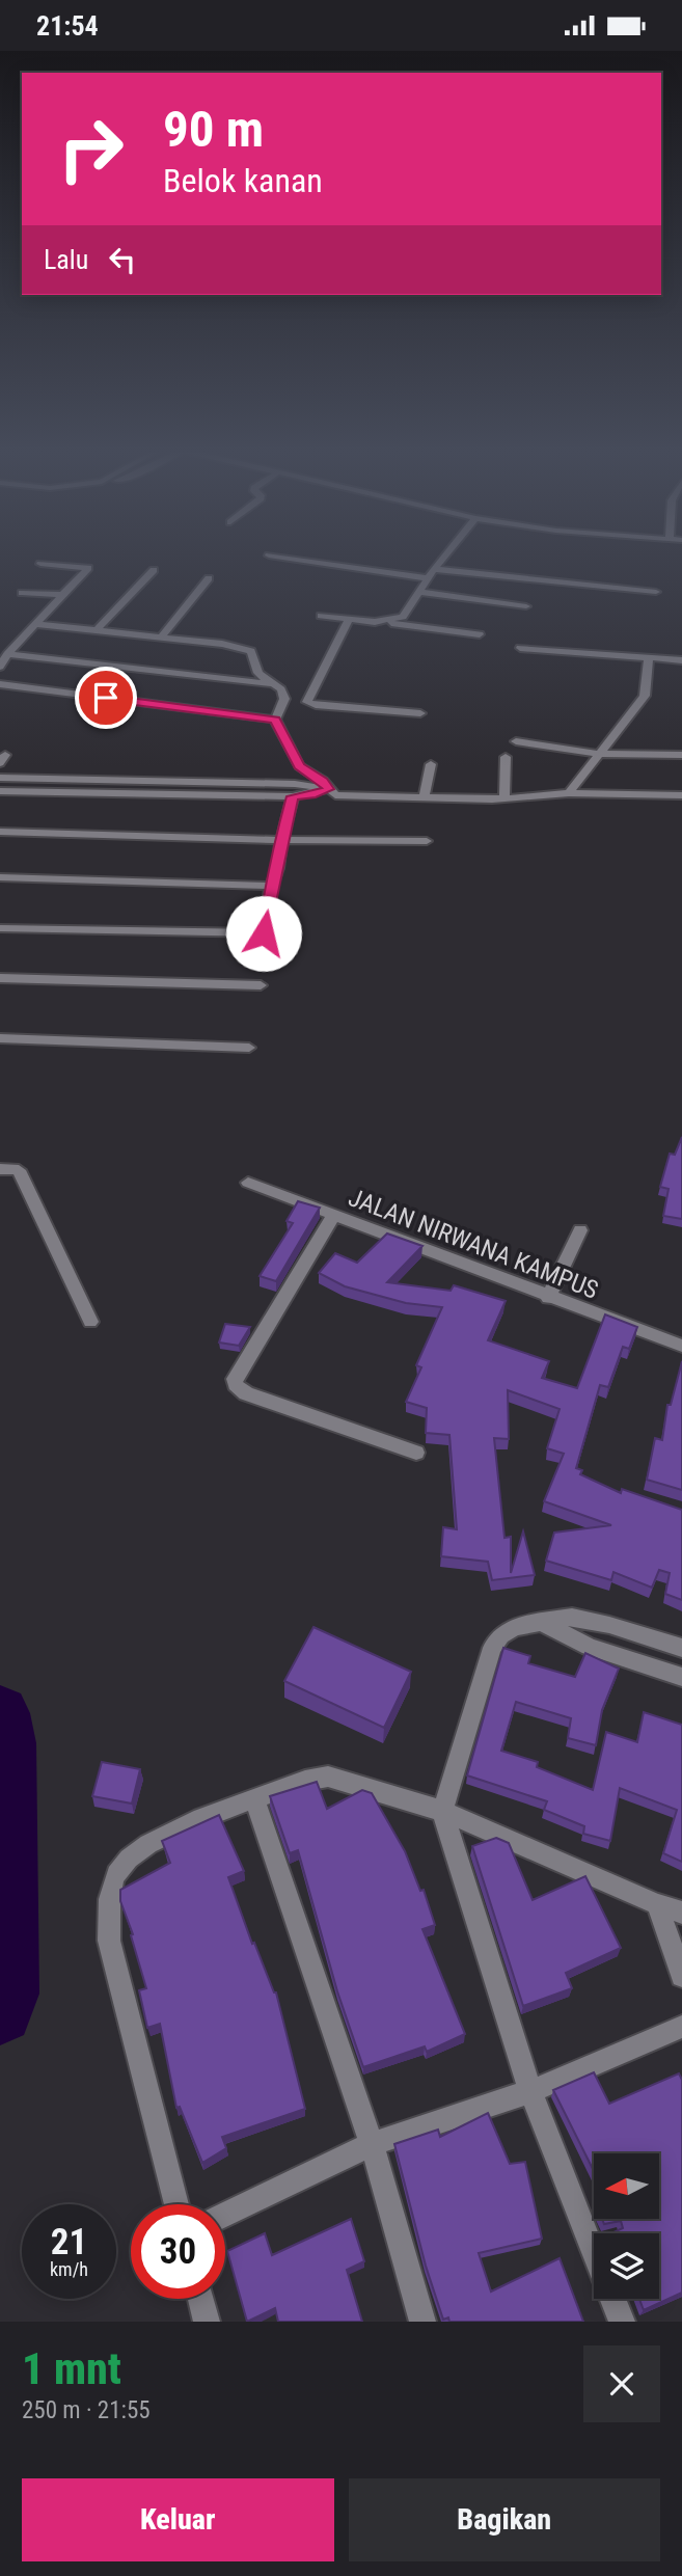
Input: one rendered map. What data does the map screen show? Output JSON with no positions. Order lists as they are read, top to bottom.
{
  "streets": {
    "street": ["JALAN NIRWANA KAMPUS"]
  },
  "north": "left",
  "page": {
    "status": "21:54",
    "turn": ["90 m", "Belok kanan"],
    "then": "Lalu",
    "speed": "21 km/h",
    "limit": "30",
    "heading": ["1 mnt", "250 m · 21:55"],
    "buttons": ["Keluar", "Bagikan"]
  }
}
